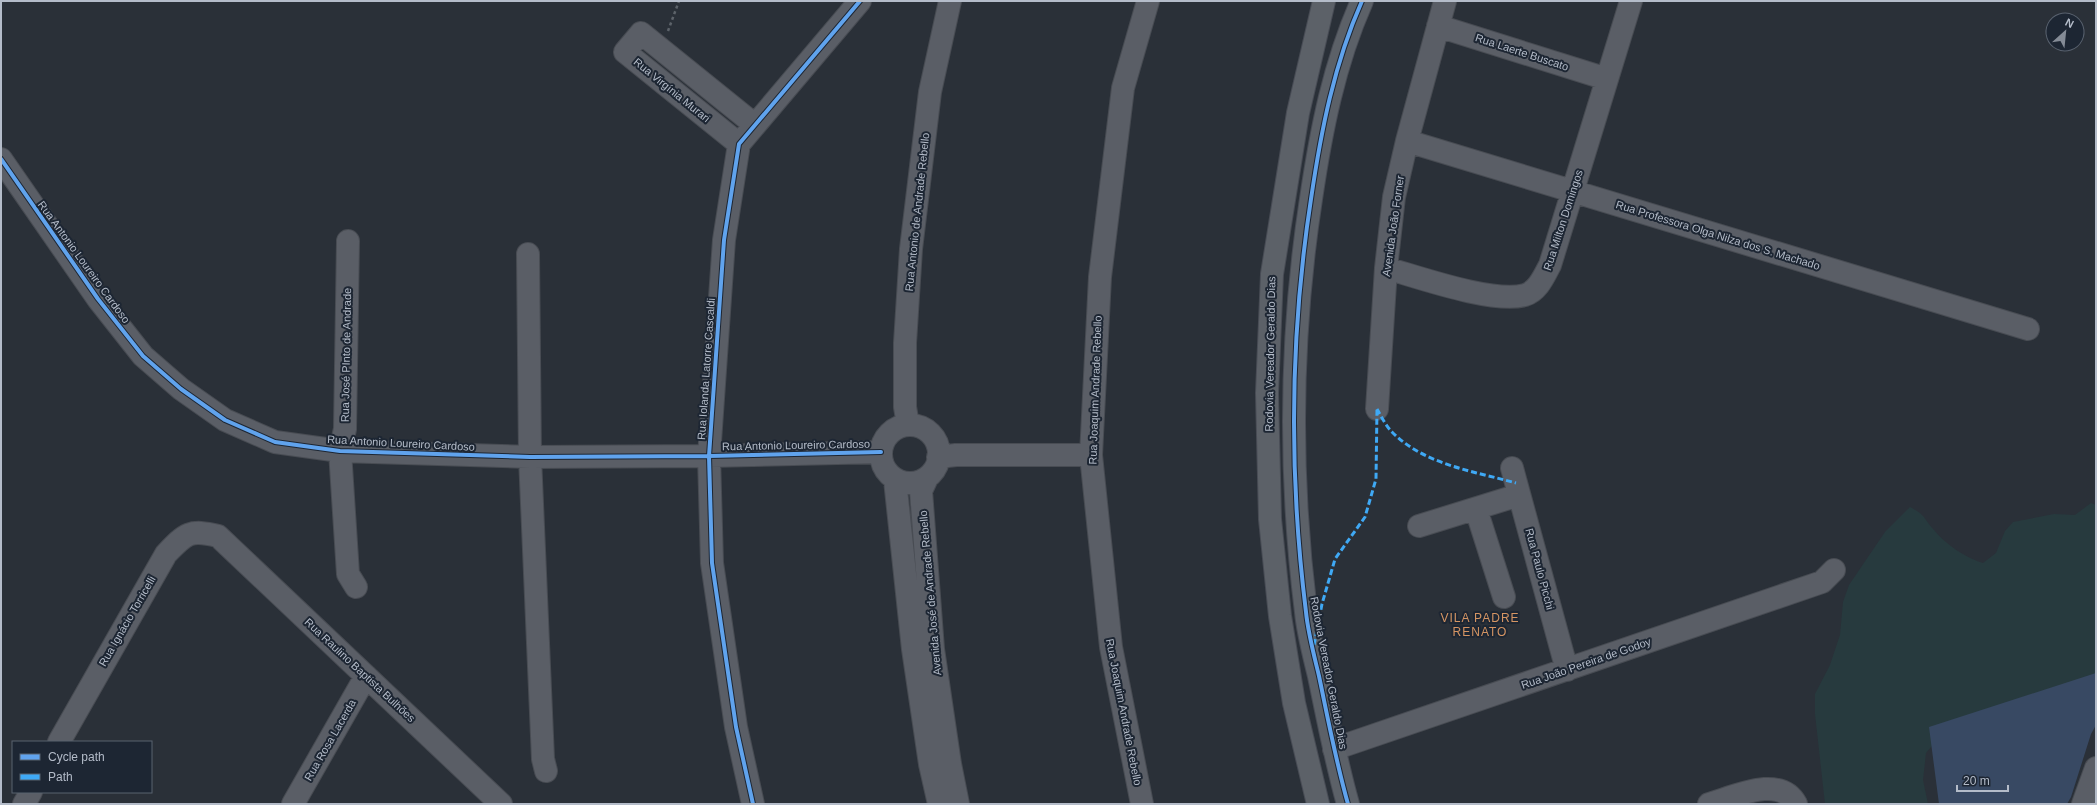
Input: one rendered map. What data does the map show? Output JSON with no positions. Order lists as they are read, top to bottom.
{
  "streets": {
    "main road": ["Rodovia Vereador Geraldo Dias"],
    "street": [
      "Rua Laerte Buscato",
      "Rua Virgínia Murari",
      "Rua Antonio de Andrade Rebello",
      "Rua Milton Domingos",
      "Avenida João Forner",
      "Rua Professora Olga Nilza dos S. Machado",
      "Rua Antonio Loureiro Cardoso",
      "Rua José PInto de Andrade",
      "Rua Iolanda Latorre Cascaldi",
      "Rua Joaquim Andrade Rebello",
      "Rua Paulo Picchi",
      "Avenida José de Andrade Rebello",
      "Rua Ignácio Torricelli",
      "Rua João Pereira de Godoy",
      "Rua Raulino Baptista Bulhões",
      "Rua Rosa Lacerda"
    ]
  },
  "crossings": [
    ["Rua Laerte Buscato", "Rua Milton Domingos"],
    ["Rua Laerte Buscato", "Avenida João Forner"],
    ["Rua Virgínia Murari", "Rua Iolanda Latorre Cascaldi"],
    ["Rua Antonio de Andrade Rebello", "Rua Antonio Loureiro Cardoso"],
    ["Rua Antonio de Andrade Rebello", "Avenida José de Andrade Rebello"],
    ["Rua Milton Domingos", "Avenida João Forner"],
    ["Rua Milton Domingos", "Rua Professora Olga Nilza dos S. Machado"],
    ["Avenida João Forner", "Rua Professora Olga Nilza dos S. Machado"],
    ["Rua Antonio Loureiro Cardoso", "Rua José PInto de Andrade"],
    ["Rua Antonio Loureiro Cardoso", "Rua Iolanda Latorre Cascaldi"],
    ["Rua Antonio Loureiro Cardoso", "Avenida José de Andrade Rebello"],
    ["Rodovia Vereador Geraldo Dias", "Rua João Pereira de Godoy"],
    ["Rua Paulo Picchi", "Rua João Pereira de Godoy"],
    ["Rua Ignácio Torricelli", "Rua Raulino Baptista Bulhões"],
    ["Rua Raulino Baptista Bulhões", "Rua Rosa Lacerda"]
  ],
  "districts": ["VILA PADRE RENATO"],
  "legend": ["Cycle path", "Path"],
  "scale_bar": "20 m",
  "north": "top right"
}
